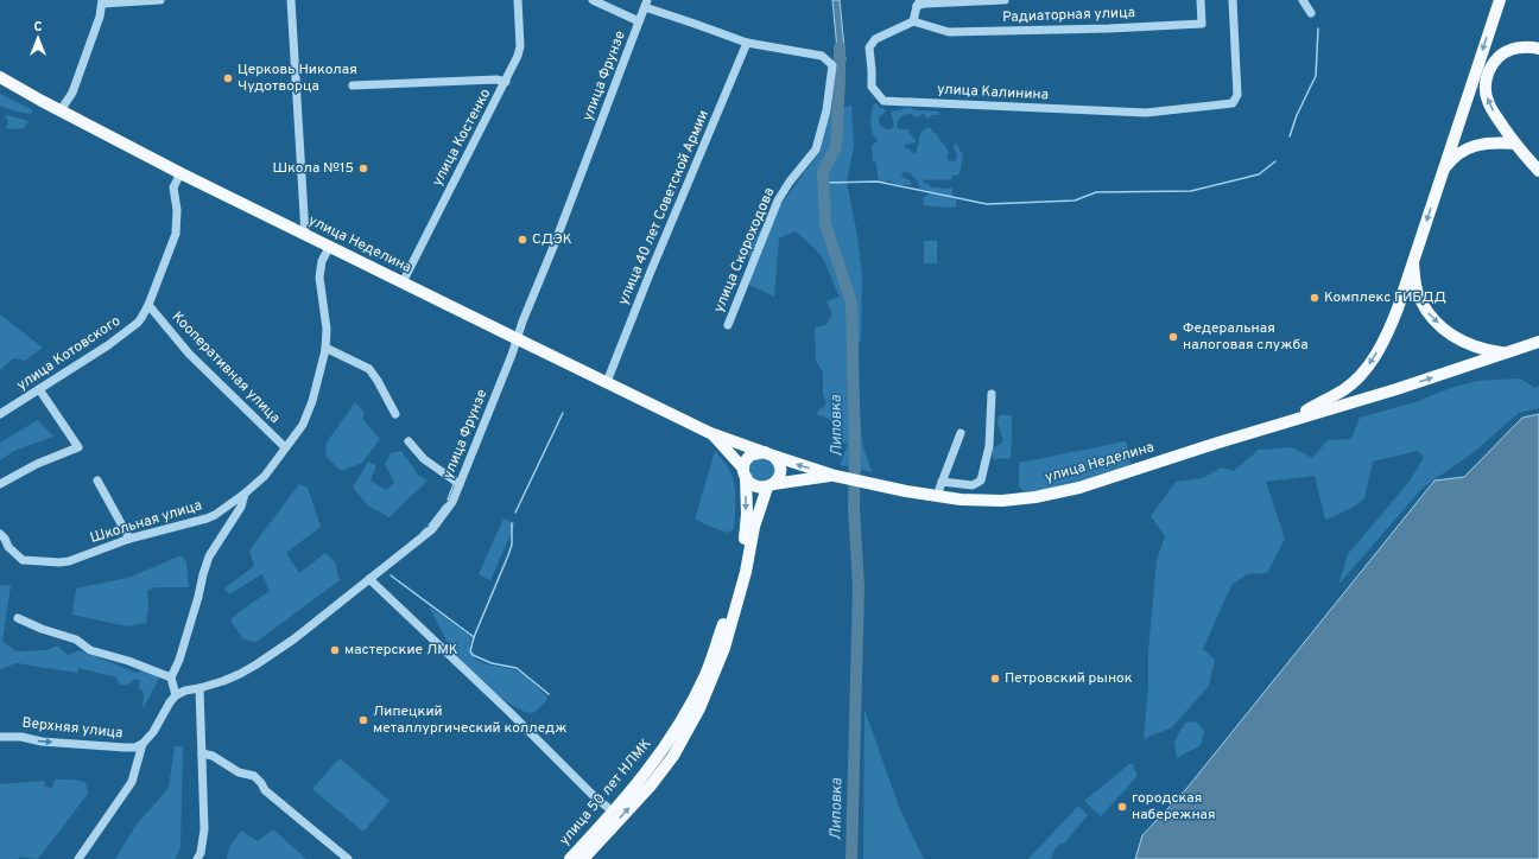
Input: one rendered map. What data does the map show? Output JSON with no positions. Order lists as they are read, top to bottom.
{
  "streets": {
    "main road": ["улица Неделина", "улица 50 лет НЛМК"],
    "street": [
      "Радиаторная улица",
      "улица Фрунзе",
      "улица Калинина",
      "улица Костенко",
      "улица 40 лет Советской Армии",
      "улица Скороходова",
      "улица Котовского",
      "Кооперативная улица",
      "Школьная улица",
      "Верхняя улица"
    ]
  },
  "crossings": [
    ["Радиаторная улица", "улица Калинина"],
    ["улица Фрунзе", "улица Неделина"],
    ["улица Костенко", "улица Неделина"],
    ["улица 40 лет Советской Армии", "улица Неделина"],
    ["улица 40 лет Советской Армии", "улица Скороходова"],
    ["улица Неделина", "улица Котовского"],
    ["улица Неделина", "Школьная улица"],
    ["улица Котовского", "Кооперативная улица"],
    ["Кооперативная улица", "Школьная улица"]
  ],
  "one_way": ["Верхняя улица"],
  "water": ["Липовка"],
  "places": [
    "Церковь Николая Чудотворца",
    "Школа №15",
    "СДЭК",
    "Комплекс ГИБДД",
    "Федеральная налоговая служба",
    "мастерские ЛМК",
    "Петровский рынок",
    "Липецкий металлургический колледж",
    "городская набережная"
  ],
  "north": "top"
}
